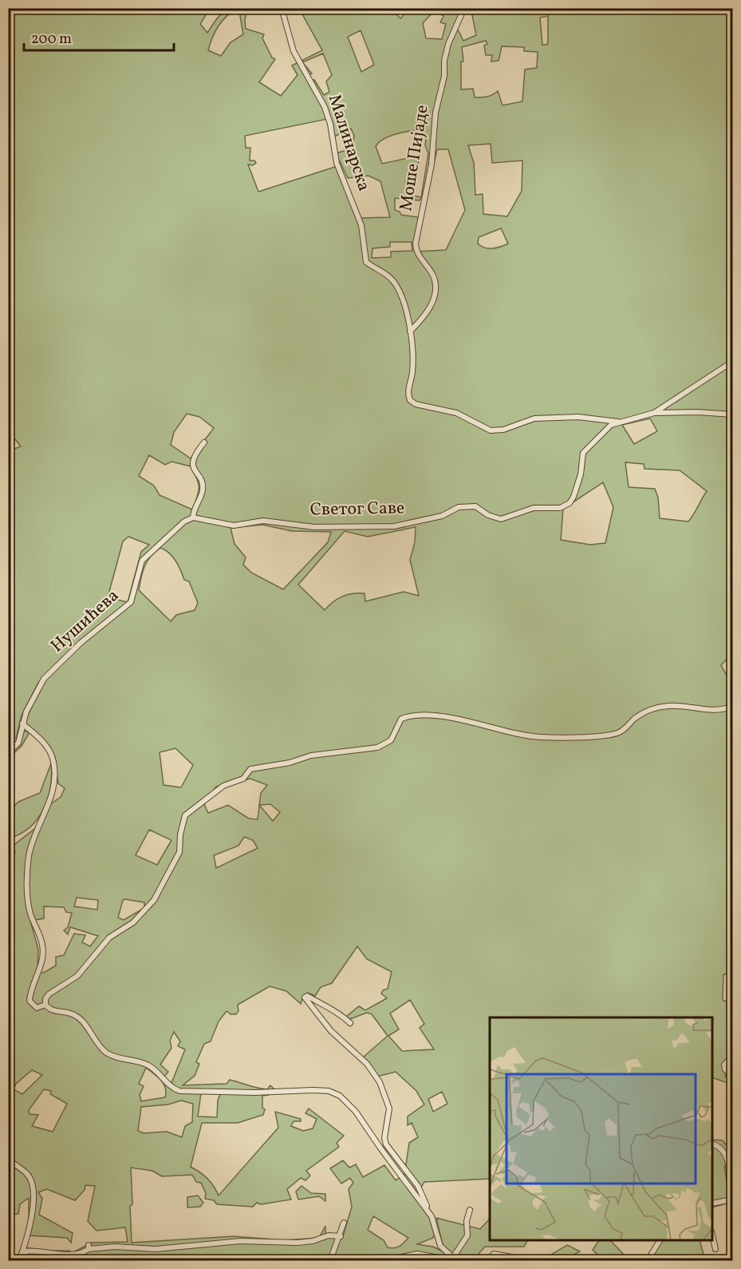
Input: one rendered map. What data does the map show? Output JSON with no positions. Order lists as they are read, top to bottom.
{
  "streets": {
    "street": [
      "Малинарска",
      "Моше Пијаде",
      "Светог Саве",
      "Нушићева"
    ]
  },
  "crossings": [
    ["Малинарска", "Моше Пијаде"],
    ["Малинарска", "Светог Саве"],
    ["Светог Саве", "Нушићева"]
  ],
  "scale_bar": "200 m"
}
